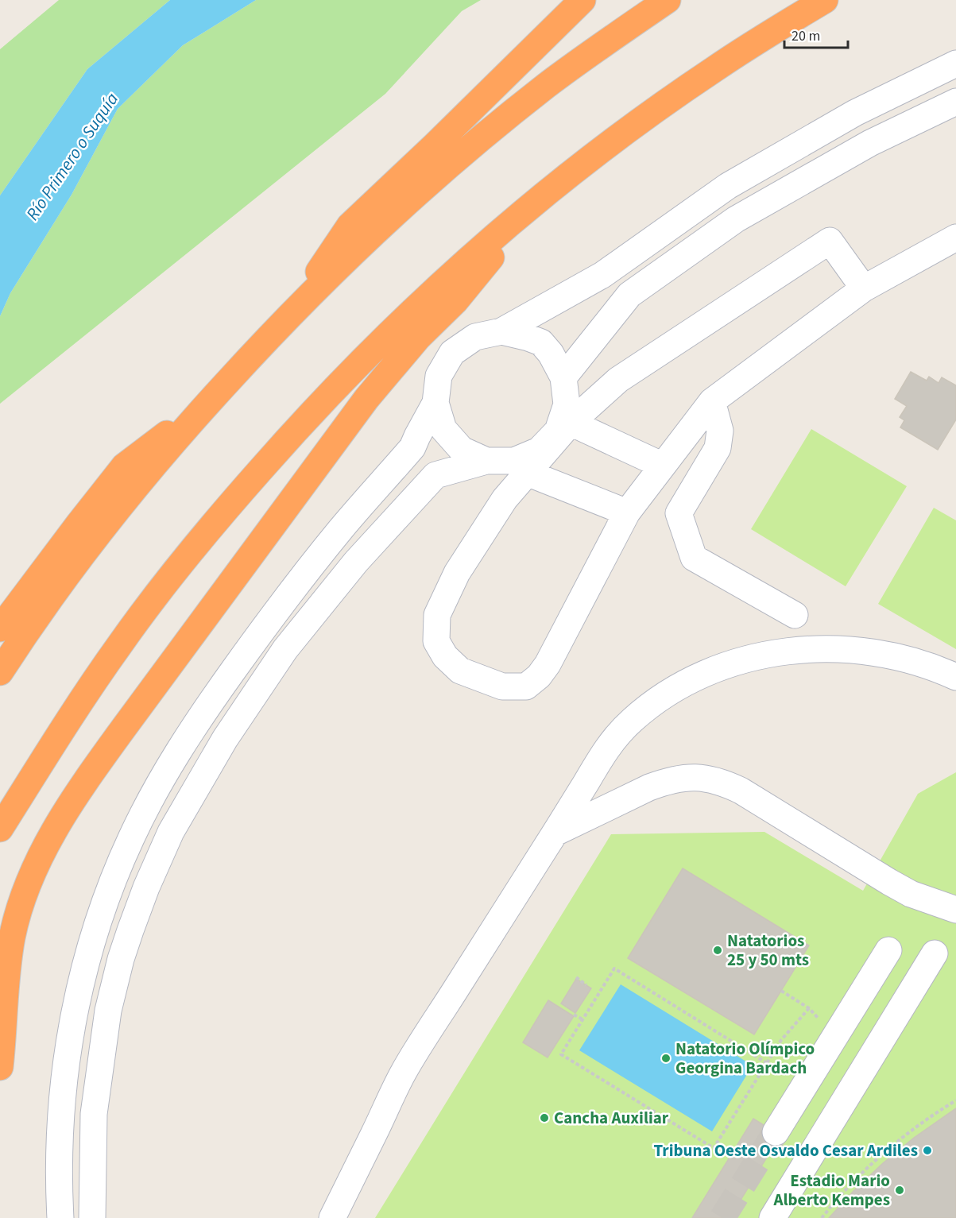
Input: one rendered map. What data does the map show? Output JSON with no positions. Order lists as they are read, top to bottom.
{
  "water": ["Río Primero o Suquía"],
  "places": [
    "Natatorios 25 y 50 mts",
    "Natatorio Olímpico Georgina Bardach",
    "Cancha Auxiliar",
    "Tribuna Oeste Osvaldo Cesar Ardiles",
    "Estadio Mario Alberto Kempes"
  ],
  "scale_bar": "20 m"
}
